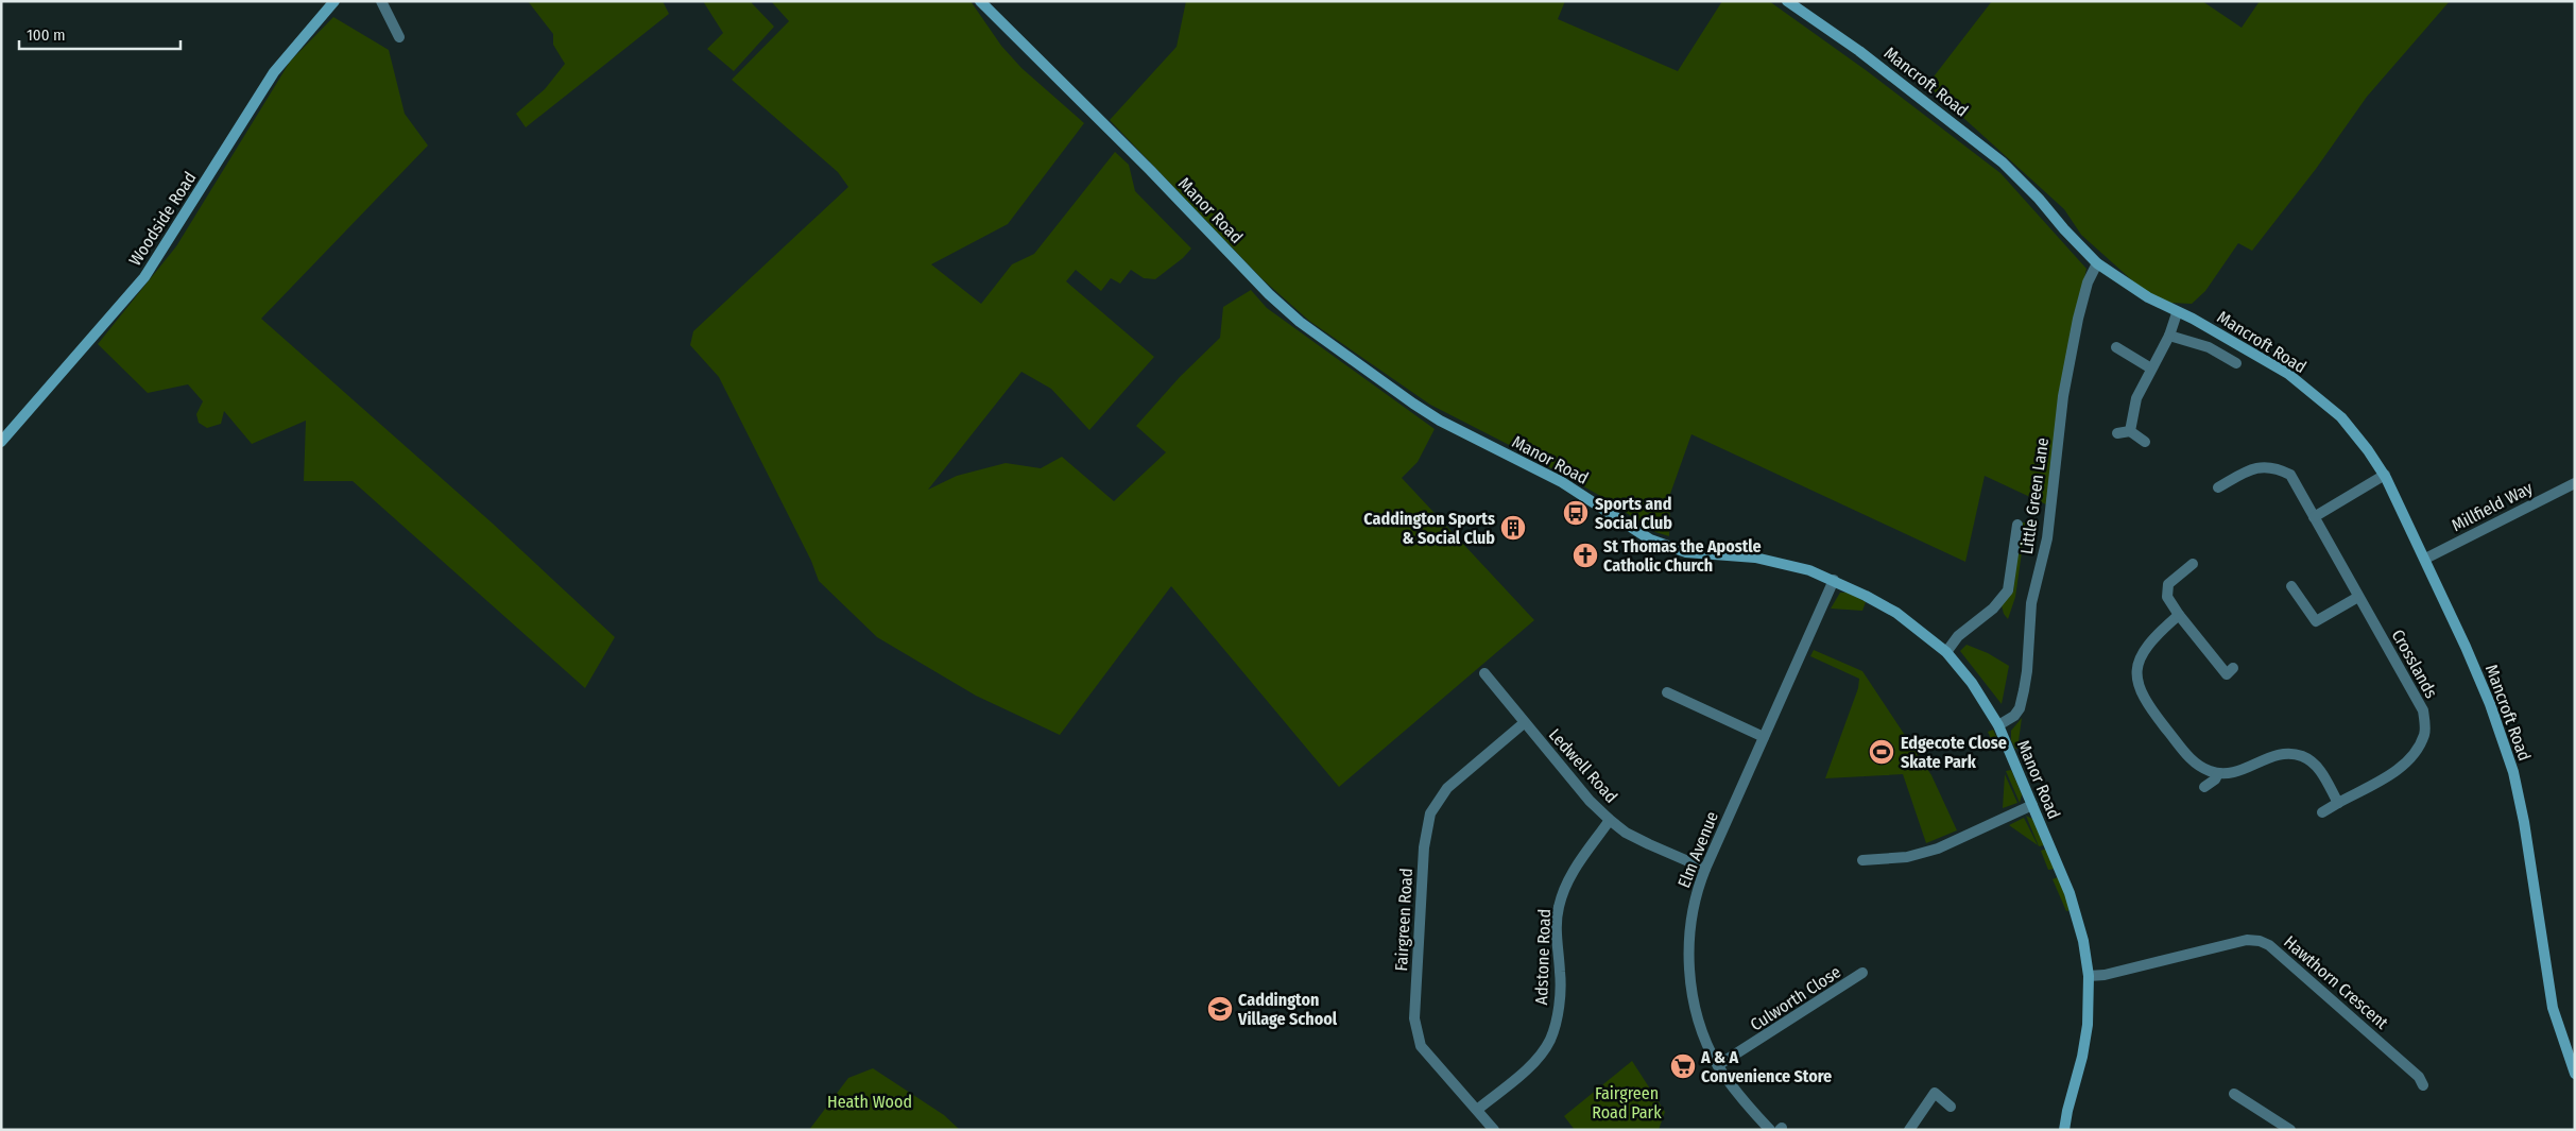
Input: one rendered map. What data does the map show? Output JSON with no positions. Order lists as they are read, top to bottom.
{
  "streets": {
    "street": [
      "Mancroft Road",
      "Manor Road",
      "Woodside Road",
      "Little Green Lane",
      "Millfield Way",
      "Crosslands",
      "Ledwell Road",
      "Elm Avenue",
      "Fairgreen Road",
      "Adstone Road",
      "Hawthorn Crescent",
      "Culworth Close"
    ]
  },
  "crossings": [
    ["Mancroft Road", "Little Green Lane"],
    ["Mancroft Road", "Millfield Way"],
    ["Manor Road", "Little Green Lane"],
    ["Manor Road", "Elm Avenue"],
    ["Manor Road", "Hawthorn Crescent"],
    ["Ledwell Road", "Elm Avenue"],
    ["Ledwell Road", "Fairgreen Road"],
    ["Ledwell Road", "Adstone Road"],
    ["Elm Avenue", "Culworth Close"],
    ["Fairgreen Road", "Adstone Road"]
  ],
  "parks": ["Fairgreen Road Park", "Heath Wood"],
  "places": {
    "bus stop": ["Sports and Social Club"],
    "building": ["Caddington Sports & Social Club"],
    "church": ["St Thomas the Apostle Catholic Church"],
    "sports": ["Edgecote Close Skate Park"],
    "school or university": ["Caddington Village School"],
    "supermarket": ["A & A Convenience Store"]
  },
  "scale_bar": "100 m"
}
